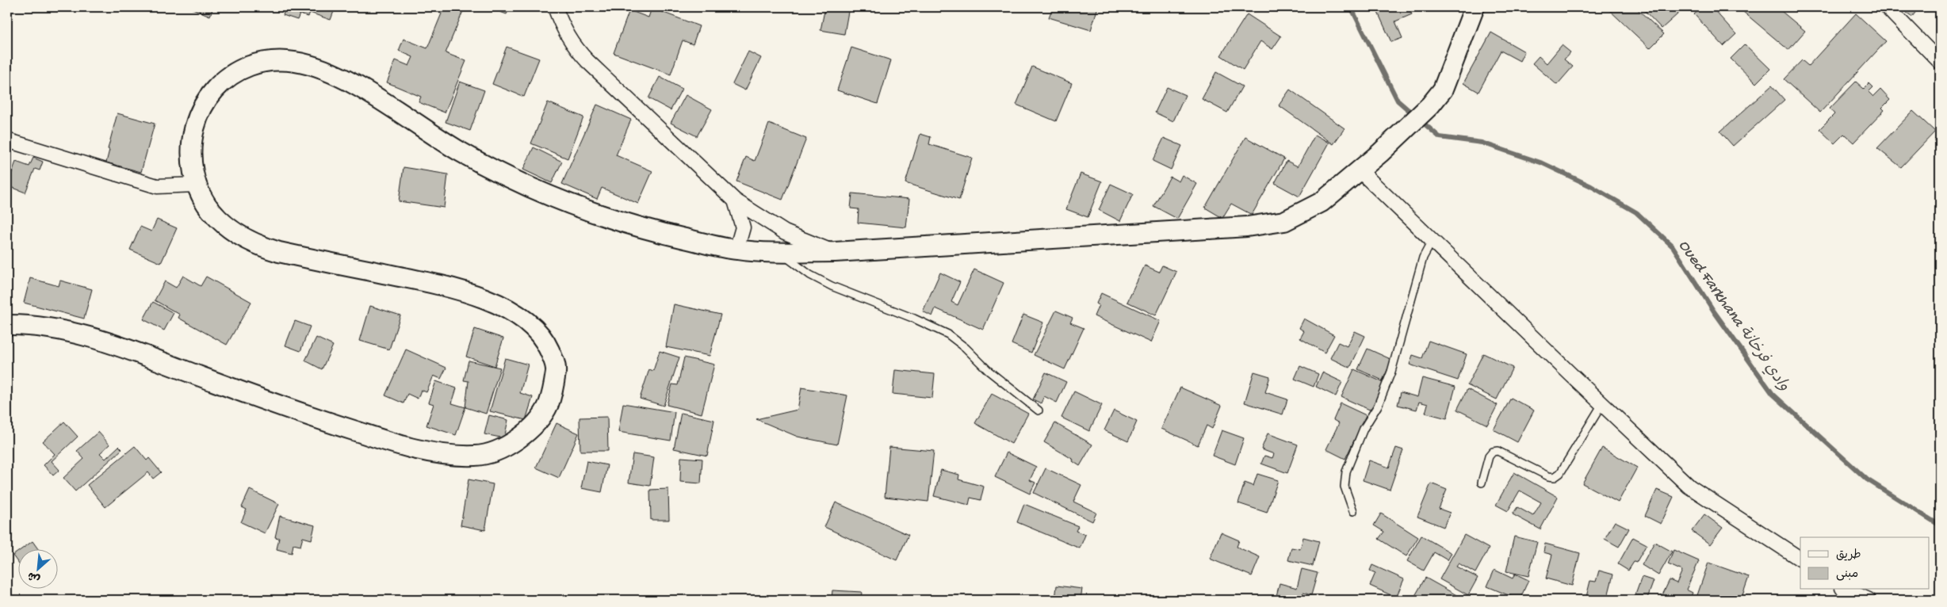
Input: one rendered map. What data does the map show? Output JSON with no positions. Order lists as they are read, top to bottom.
{
  "water": ["Oued Farkhana وادي فرخانة"],
  "legend": ["طريق", "مبنى"],
  "north": "bottom left"
}
